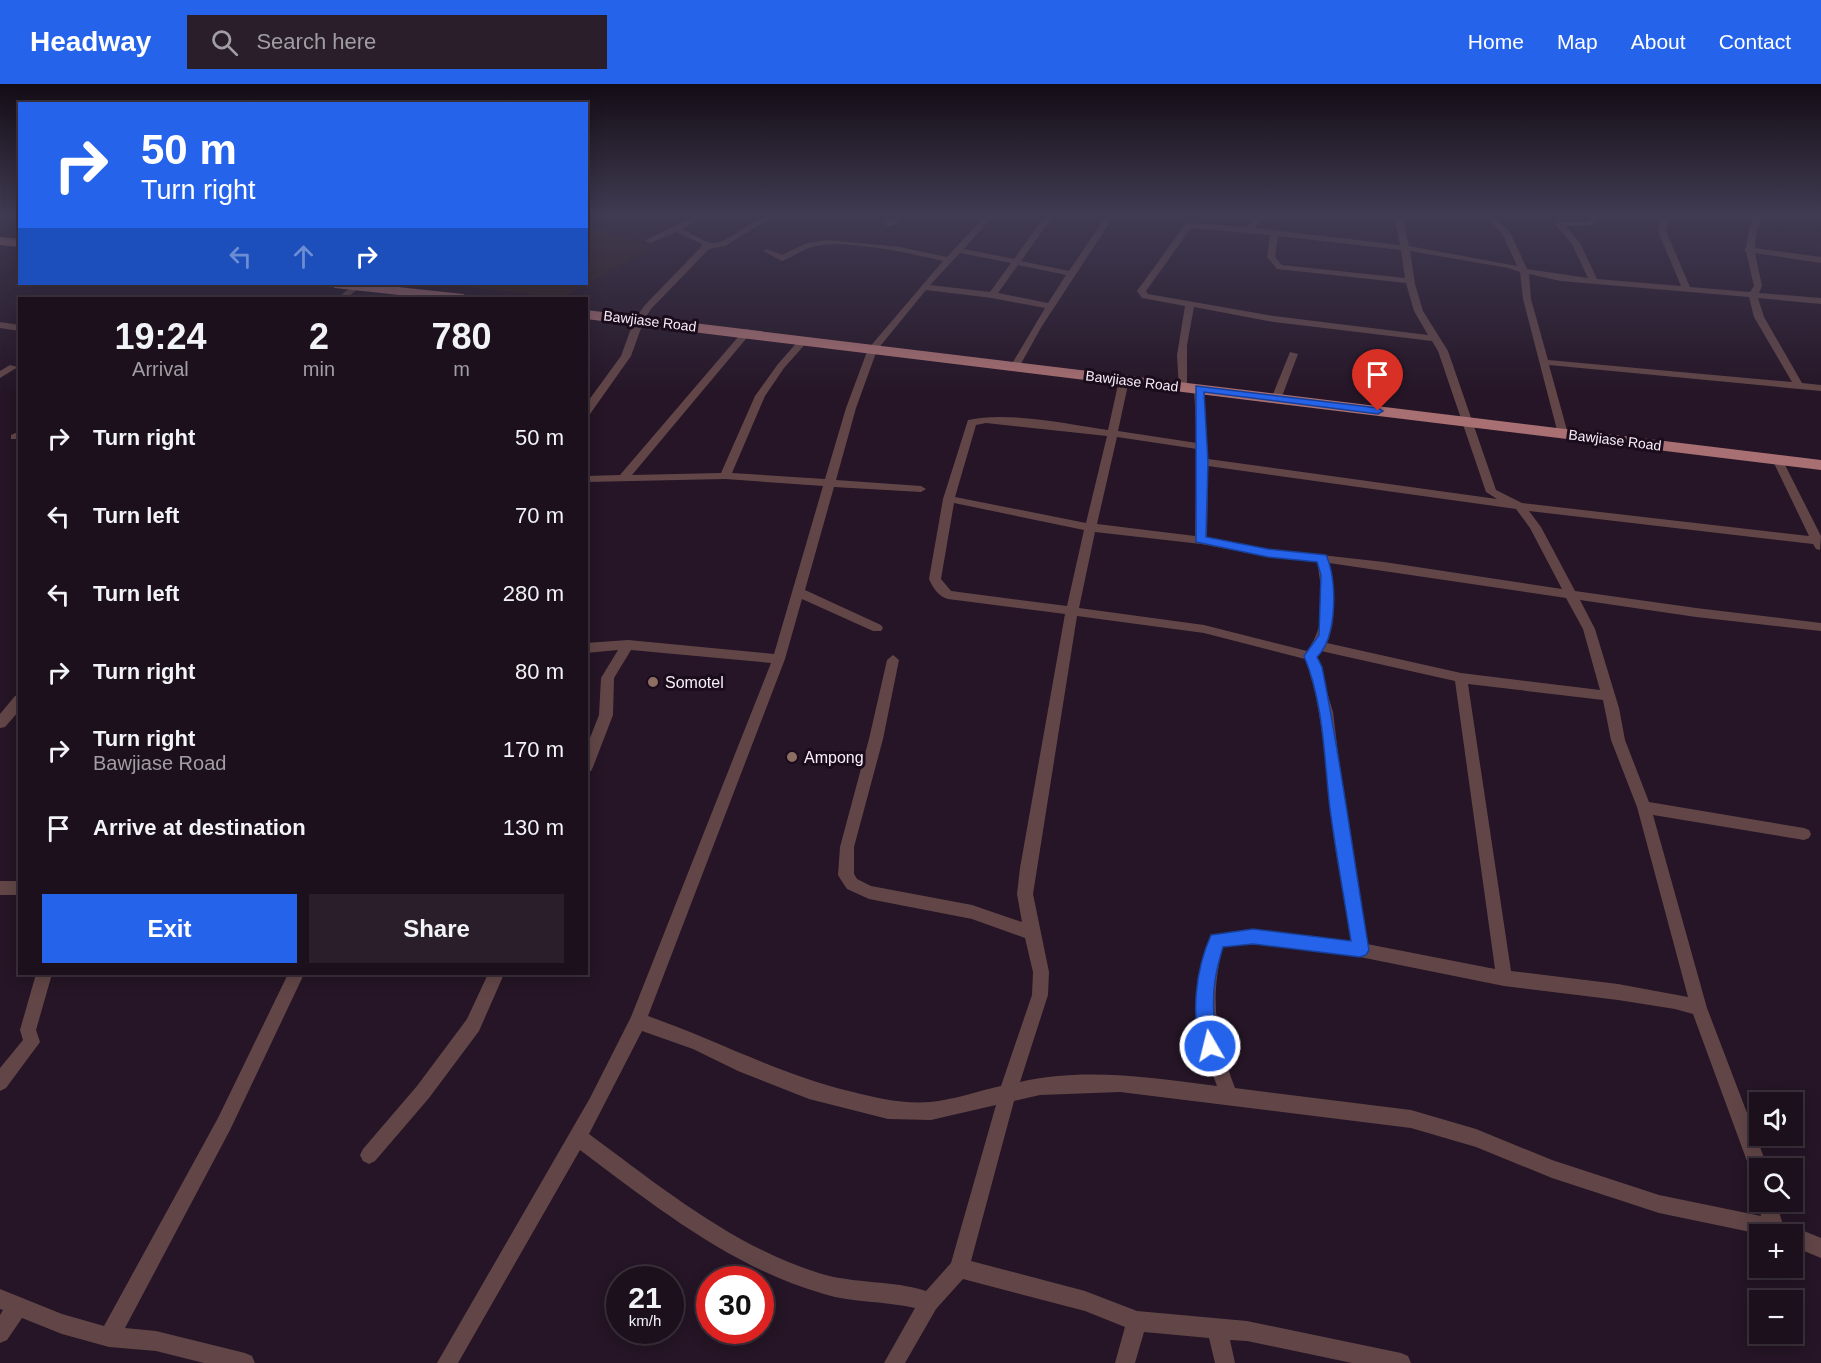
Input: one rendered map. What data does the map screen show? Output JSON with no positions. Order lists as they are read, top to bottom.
{
  "streets": {
    "main road": ["Bawjiase Road"]
  },
  "places": ["Somotel", "Ampong"],
  "page": {
    "header": "Headway",
    "search": "Search here",
    "nav": [
      "Home",
      "Map",
      "About",
      "Contact"
    ],
    "turn": ["50 m", "Turn right"],
    "eta": [
      "19:24",
      "Arrival",
      "2",
      "min",
      "780",
      "m"
    ],
    "list": [
      {
        "name": "Turn right",
        "value": "50 m"
      },
      {
        "name": "Turn left",
        "value": "70 m"
      },
      {
        "name": "Turn left",
        "value": "280 m"
      },
      {
        "name": "Turn right",
        "value": "80 m"
      },
      {
        "name": "Turn right",
        "note": "Bawjiase Road",
        "value": "170 m"
      },
      {
        "name": "Arrive at destination",
        "value": "130 m"
      }
    ],
    "buttons": ["Exit", "Share"],
    "map_buttons": ["+", "−"],
    "speed": "21 km/h",
    "limit": "30"
  }
}
